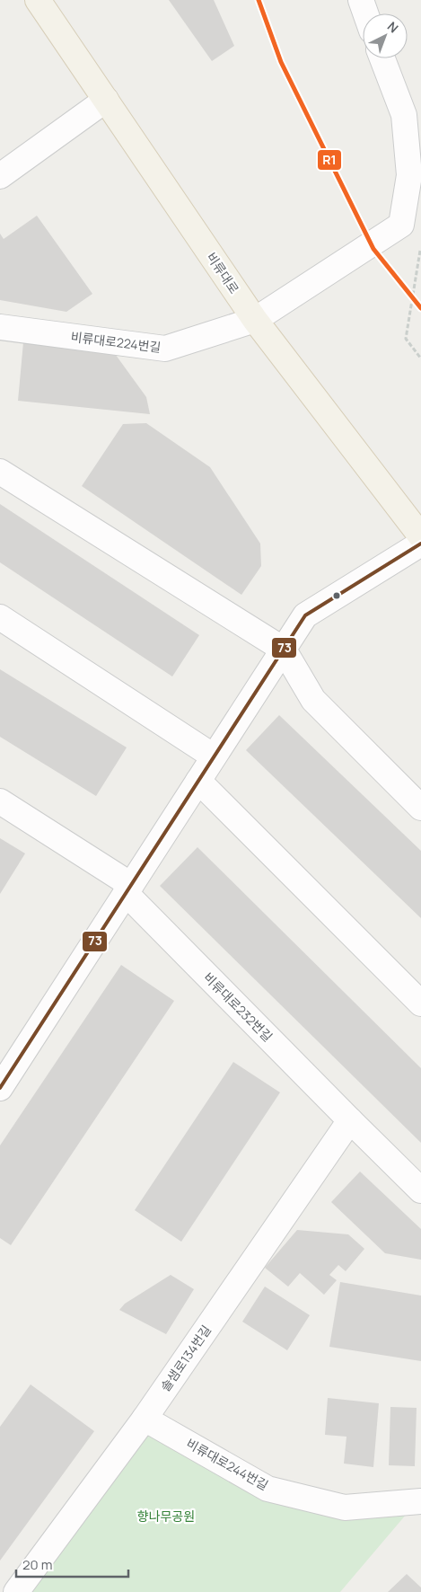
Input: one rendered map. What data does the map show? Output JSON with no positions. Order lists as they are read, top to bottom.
{
  "streets": {
    "main road": ["비류대로"],
    "street": [
      "비류대로224번길",
      "비류대로232번길",
      "솔샘로134번길",
      "비류대로244번길"
    ]
  },
  "crossings": [
    ["비류대로", "비류대로224번길"],
    ["비류대로232번길", "솔샘로134번길"],
    ["솔샘로134번길", "비류대로244번길"]
  ],
  "parks": ["향나무공원"],
  "lines": ["transit line R1", "transit line 73"],
  "scale_bar": "20 m",
  "north": "top right"
}
